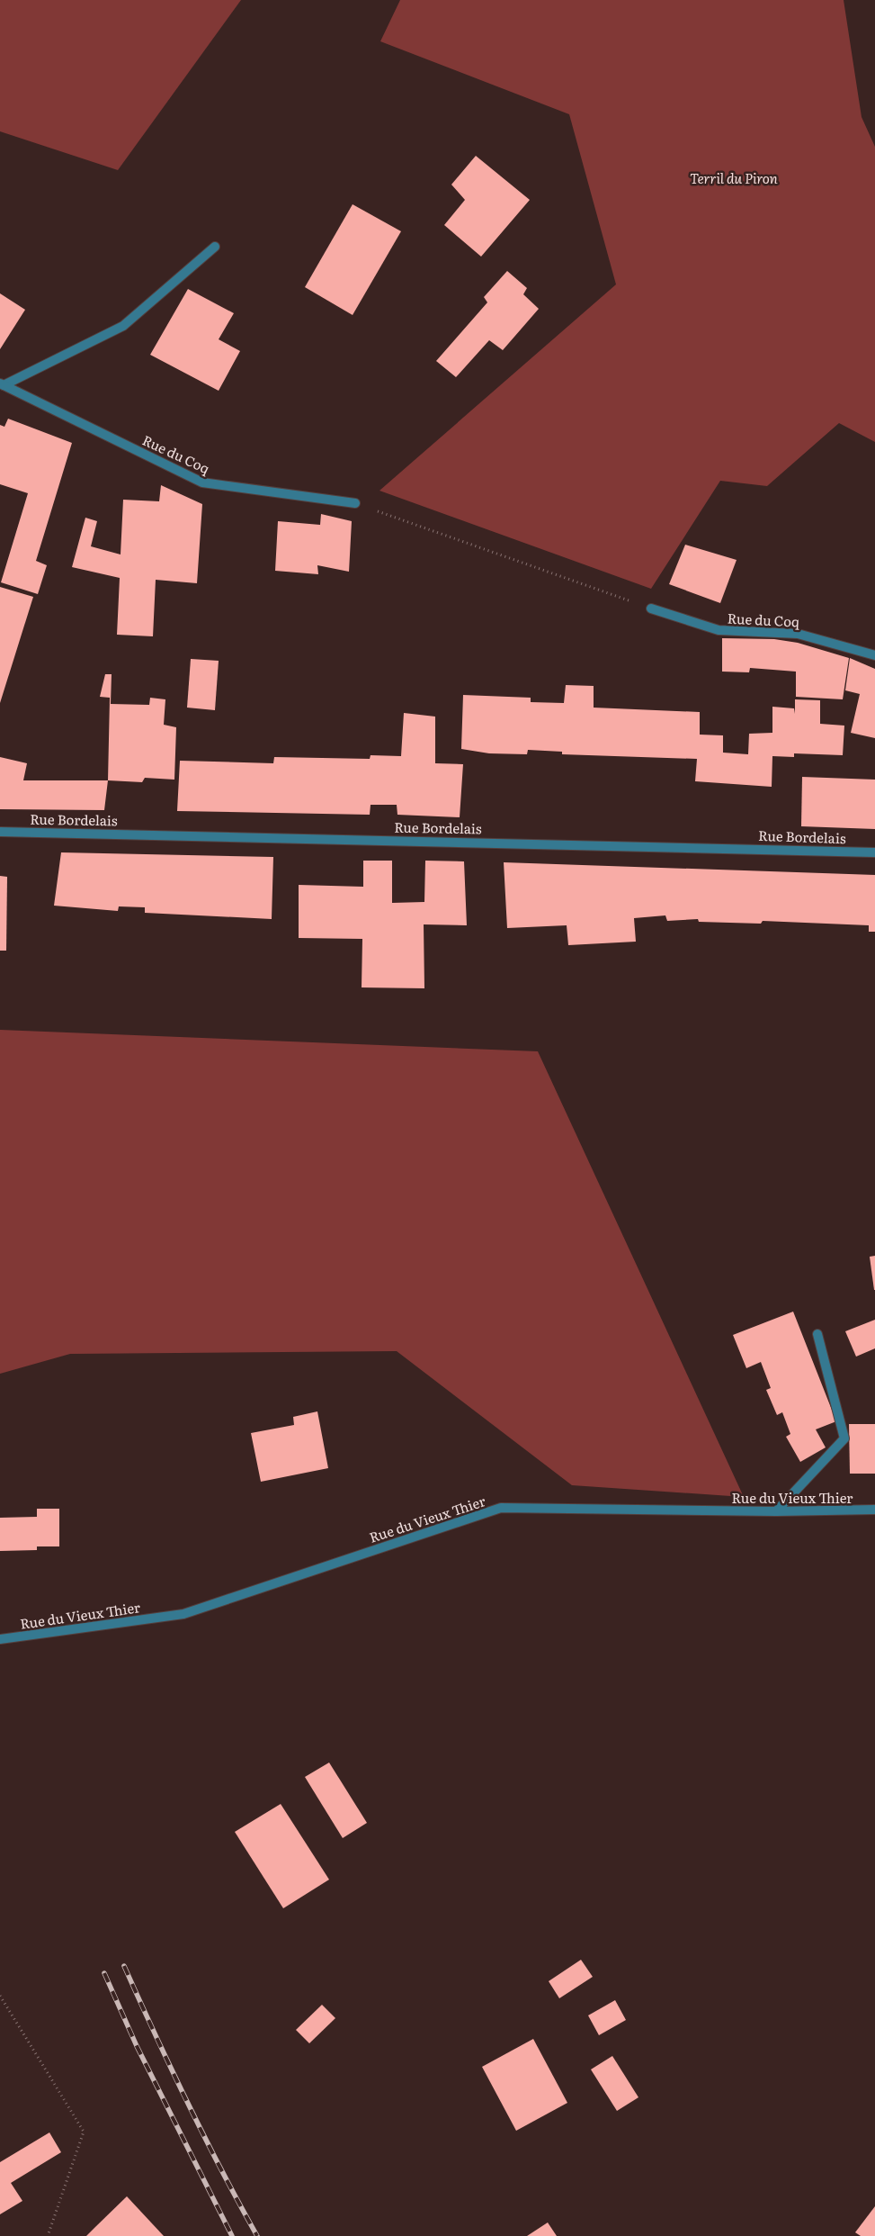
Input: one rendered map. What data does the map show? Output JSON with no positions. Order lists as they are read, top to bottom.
{
  "streets": {
    "street": ["Rue du Coq", "Rue Bordelais", "Rue du Vieux Thier"]
  },
  "parks": ["Terril du Piron"]
}
